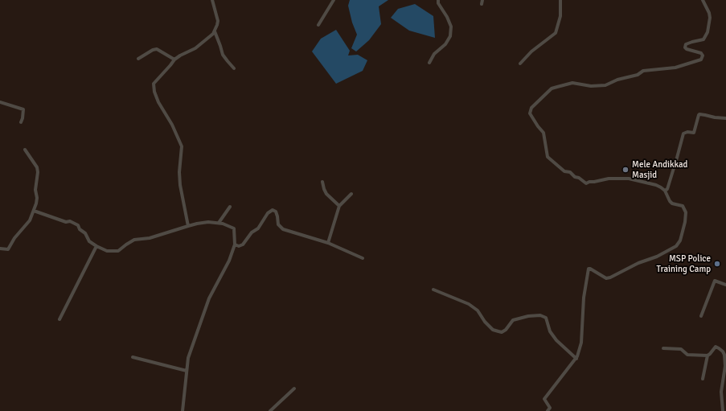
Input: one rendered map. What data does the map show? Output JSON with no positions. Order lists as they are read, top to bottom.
{
  "places": ["Mele Andikkad Masjid", "MSP Police Training Camp"]
}
